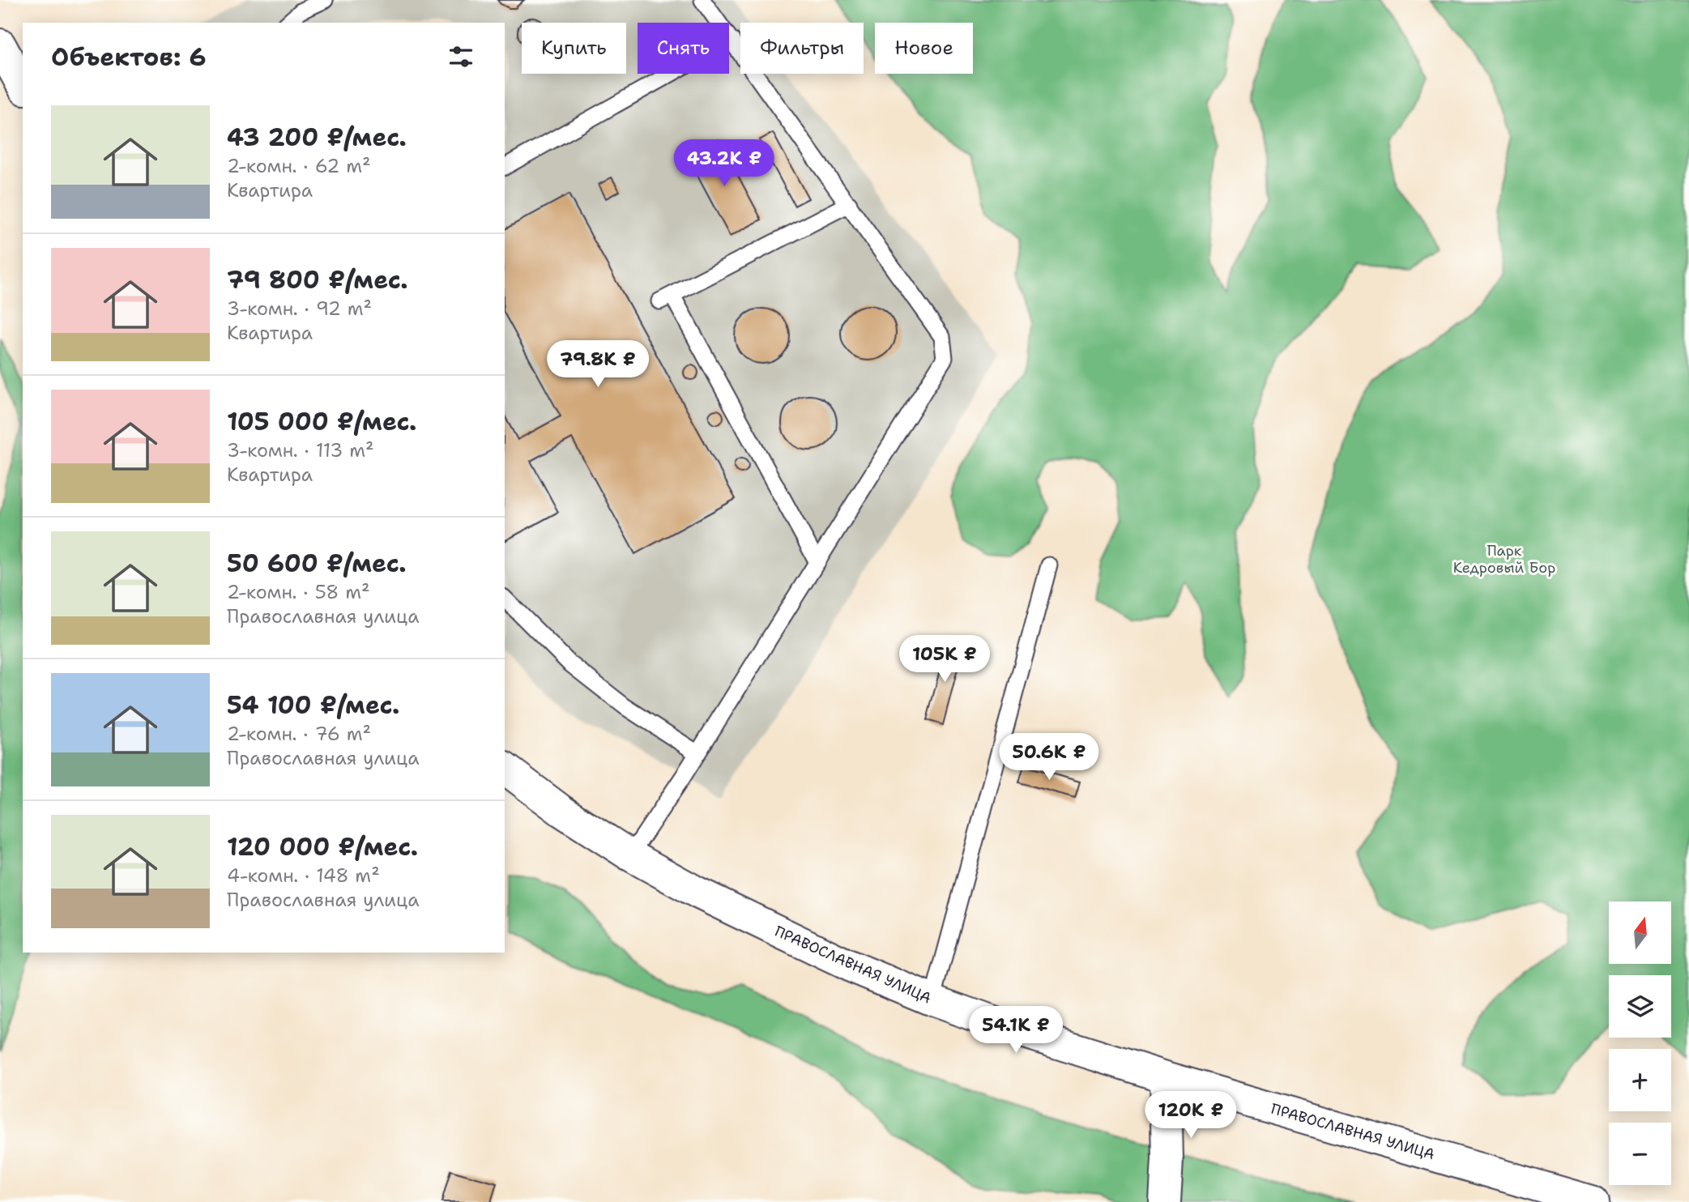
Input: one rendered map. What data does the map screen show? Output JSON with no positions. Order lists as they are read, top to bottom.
{
  "streets": {
    "street": ["ПРАВОСЛАВНАЯ УЛИЦА"]
  },
  "parks": ["Парк Кедровый Бор"],
  "north": "top",
  "page": {
    "chip": [
      "Купить",
      "Снять",
      "Фильтры",
      "Новое"
    ],
    "heading": "Объектов: 6",
    "list": [
      {
        "name": "43 200 ₽/мес.",
        "note": "2-комн. · 62 m² · Квартира"
      },
      {
        "name": "79 800 ₽/мес.",
        "note": "3-комн. · 92 m² · Квартира"
      },
      {
        "name": "105 000 ₽/мес.",
        "note": "3-комн. · 113 m² · Квартира"
      },
      {
        "name": "50 600 ₽/мес.",
        "note": "2-комн. · 58 m² · Православная улица"
      },
      {
        "name": "54 100 ₽/мес.",
        "note": "2-комн. · 76 m² · Православная улица"
      },
      {
        "name": "120 000 ₽/мес.",
        "note": "4-комн. · 148 m² · Православная улица"
      }
    ],
    "price": [
      "43.2K ₽",
      "79.8K ₽",
      "105K ₽",
      "50.6K ₽",
      "54.1K ₽",
      "120K ₽"
    ],
    "map_buttons": ["+", "−"]
  }
}
